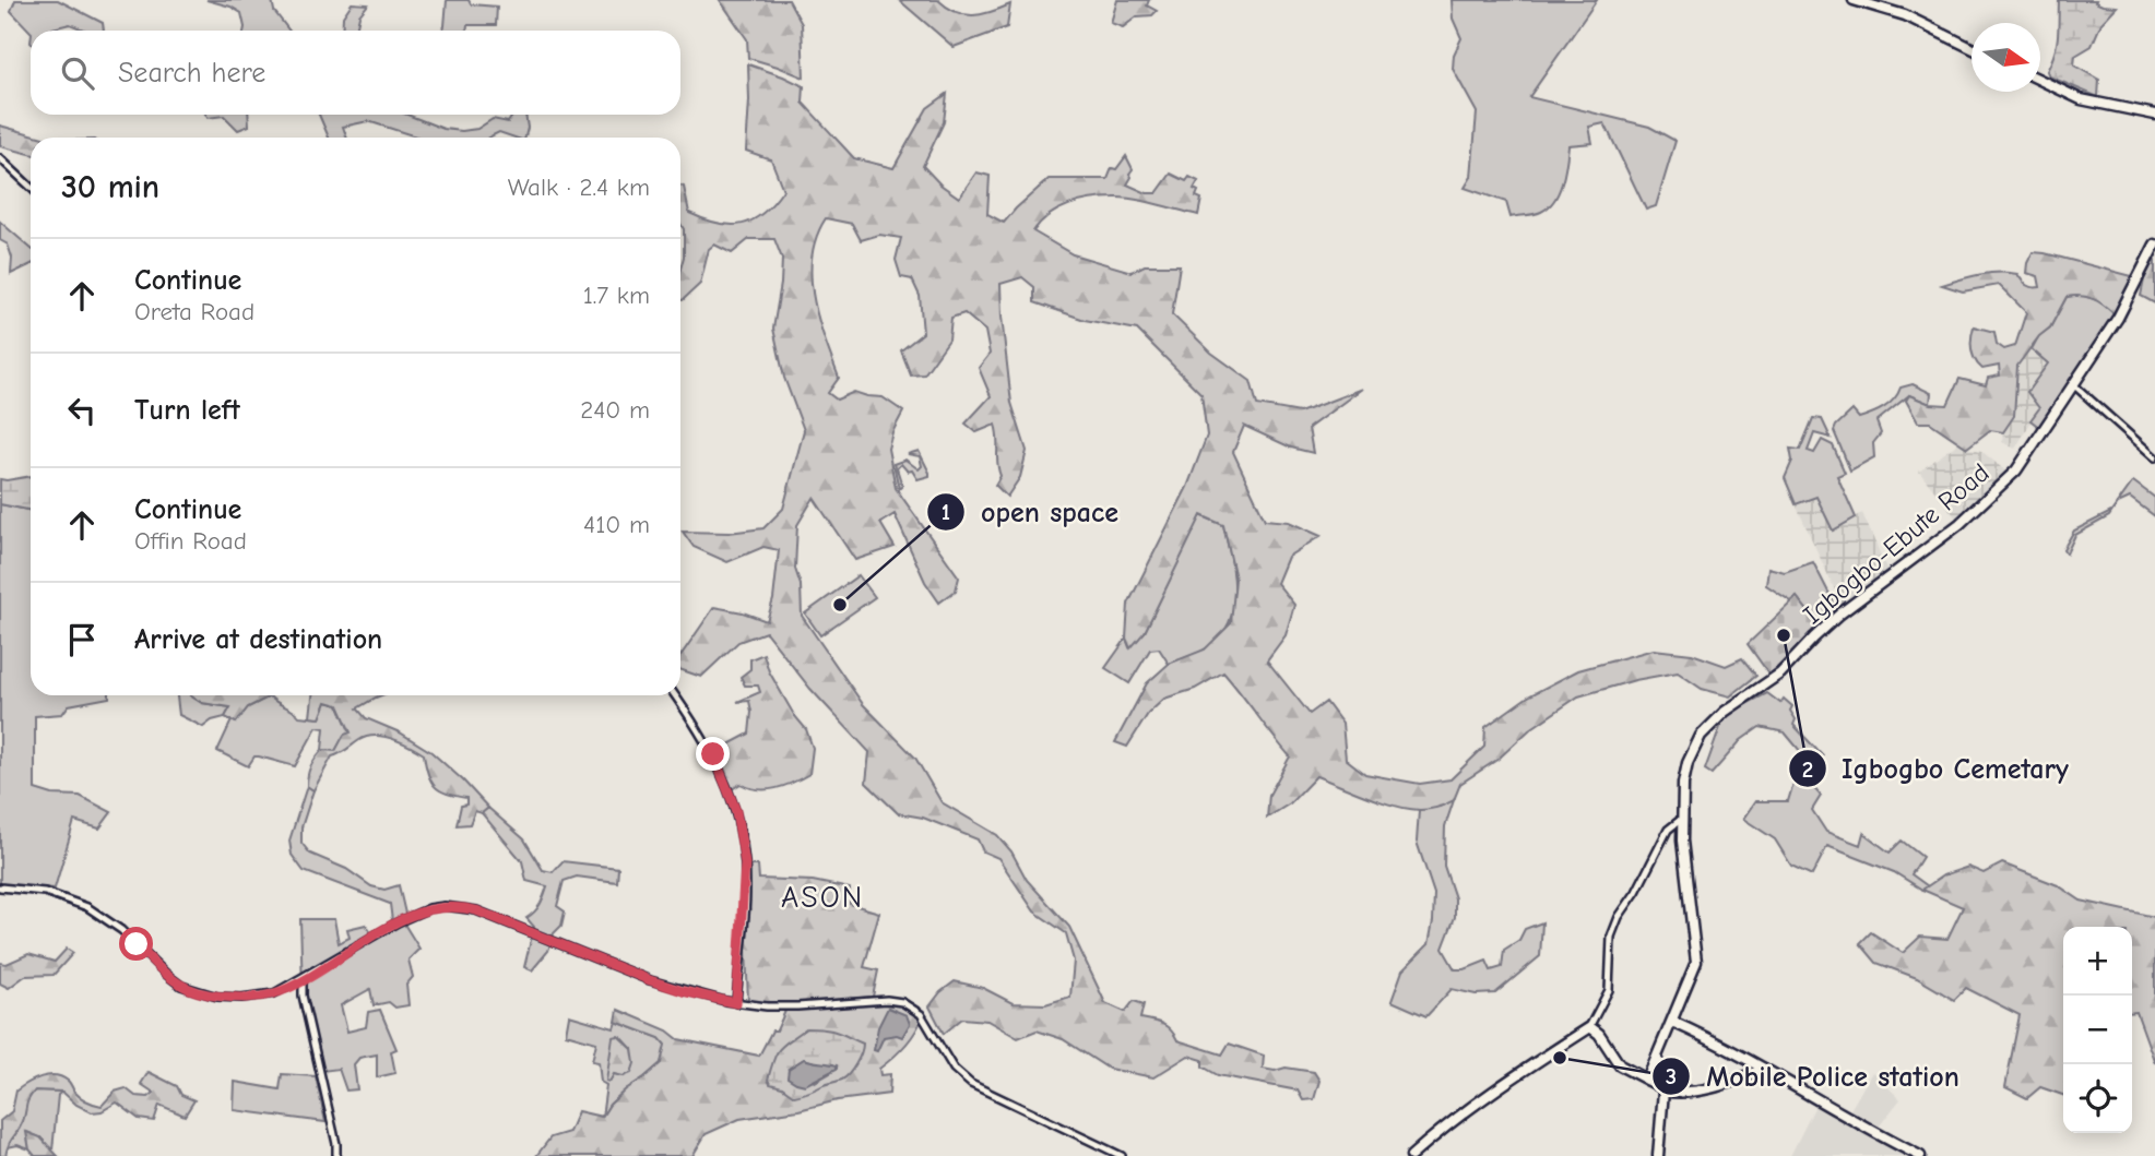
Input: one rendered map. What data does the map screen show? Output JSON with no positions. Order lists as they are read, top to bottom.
{
  "streets": {
    "main road": ["Igbogbo-Ebute Road"]
  },
  "districts": ["ASON"],
  "places": ["open space", "Igbogbo Cemetary", "Mobile Police station"],
  "north": "right",
  "page": {
    "search": "Search here",
    "heading": ["30 min", "Walk · 2.4 km"],
    "list": [
      ["Continue", "Oreta Road", "1.7 km"],
      ["Turn left", "240 m"],
      ["Continue", "Offin Road", "410 m"],
      "Arrive at destination"
    ],
    "map_buttons": ["+", "−"]
  }
}
